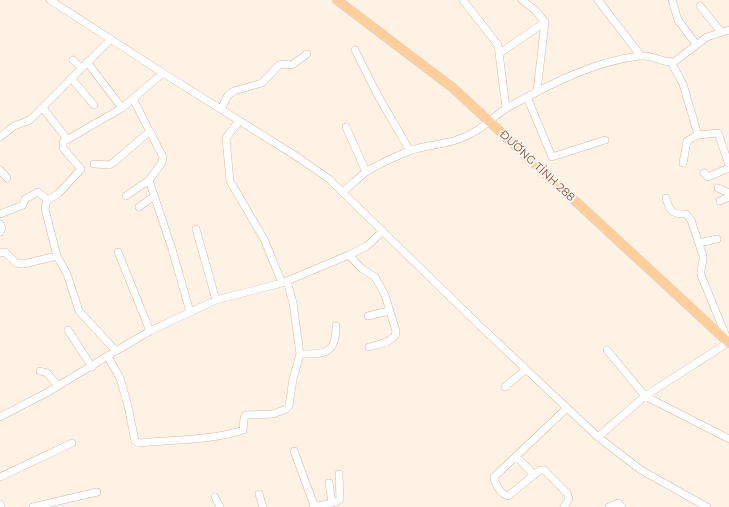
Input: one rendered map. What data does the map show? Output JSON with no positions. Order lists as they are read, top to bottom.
{
  "streets": {
    "main road": ["ĐƯỜNG TỈNH 288"]
  }
}
